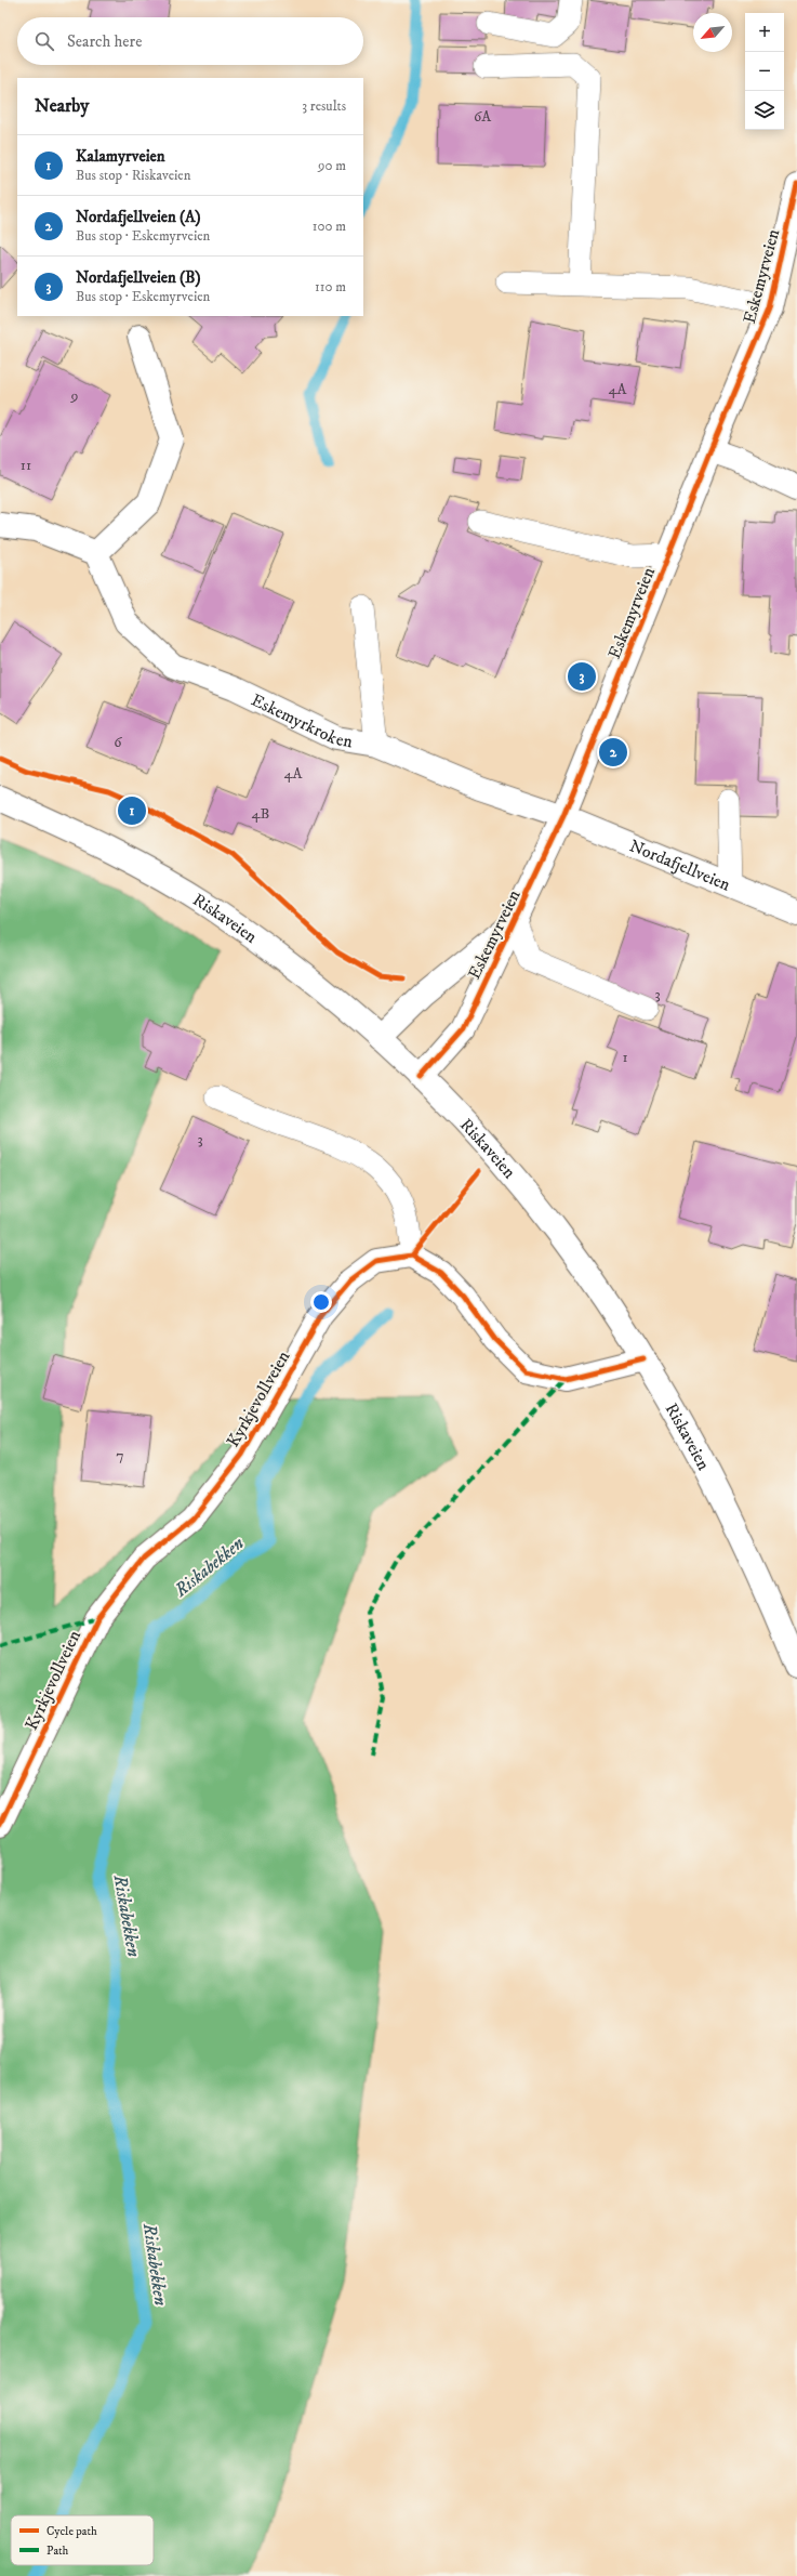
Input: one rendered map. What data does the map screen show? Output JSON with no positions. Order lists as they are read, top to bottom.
{
  "streets": {
    "street": [
      "Eskemyrveien",
      "Eskemyrkroken",
      "Nordafjellveien",
      "Riskaveien",
      "Kyrkjevollveien"
    ]
  },
  "crossings": [
    ["Eskemyrveien", "Eskemyrkroken"],
    ["Eskemyrveien", "Nordafjellveien"],
    ["Eskemyrveien", "Riskaveien"],
    ["Eskemyrkroken", "Nordafjellveien"]
  ],
  "water": ["Riskabekken"],
  "house_numbers": [
    "6A",
    "4A",
    "9",
    "11",
    "6",
    "4A",
    "4B",
    "3",
    "1",
    "3",
    "7"
  ],
  "legend": ["Cycle path", "Path"],
  "north": "bottom left",
  "page": {
    "map_buttons": ["+", "−"],
    "search": "Search here",
    "heading": ["Nearby", "3 results"],
    "list": [
      {
        "mark": "1",
        "name": "Kalamyrveien",
        "note": "Bus stop · Riskaveien",
        "value": "90 m"
      },
      {
        "mark": "2",
        "name": "Nordafjellveien (A)",
        "note": "Bus stop · Eskemyrveien",
        "value": "100 m"
      },
      {
        "mark": "3",
        "name": "Nordafjellveien (B)",
        "note": "Bus stop · Eskemyrveien",
        "value": "110 m"
      }
    ],
    "pins": ["3", "2", "1"]
  }
}
